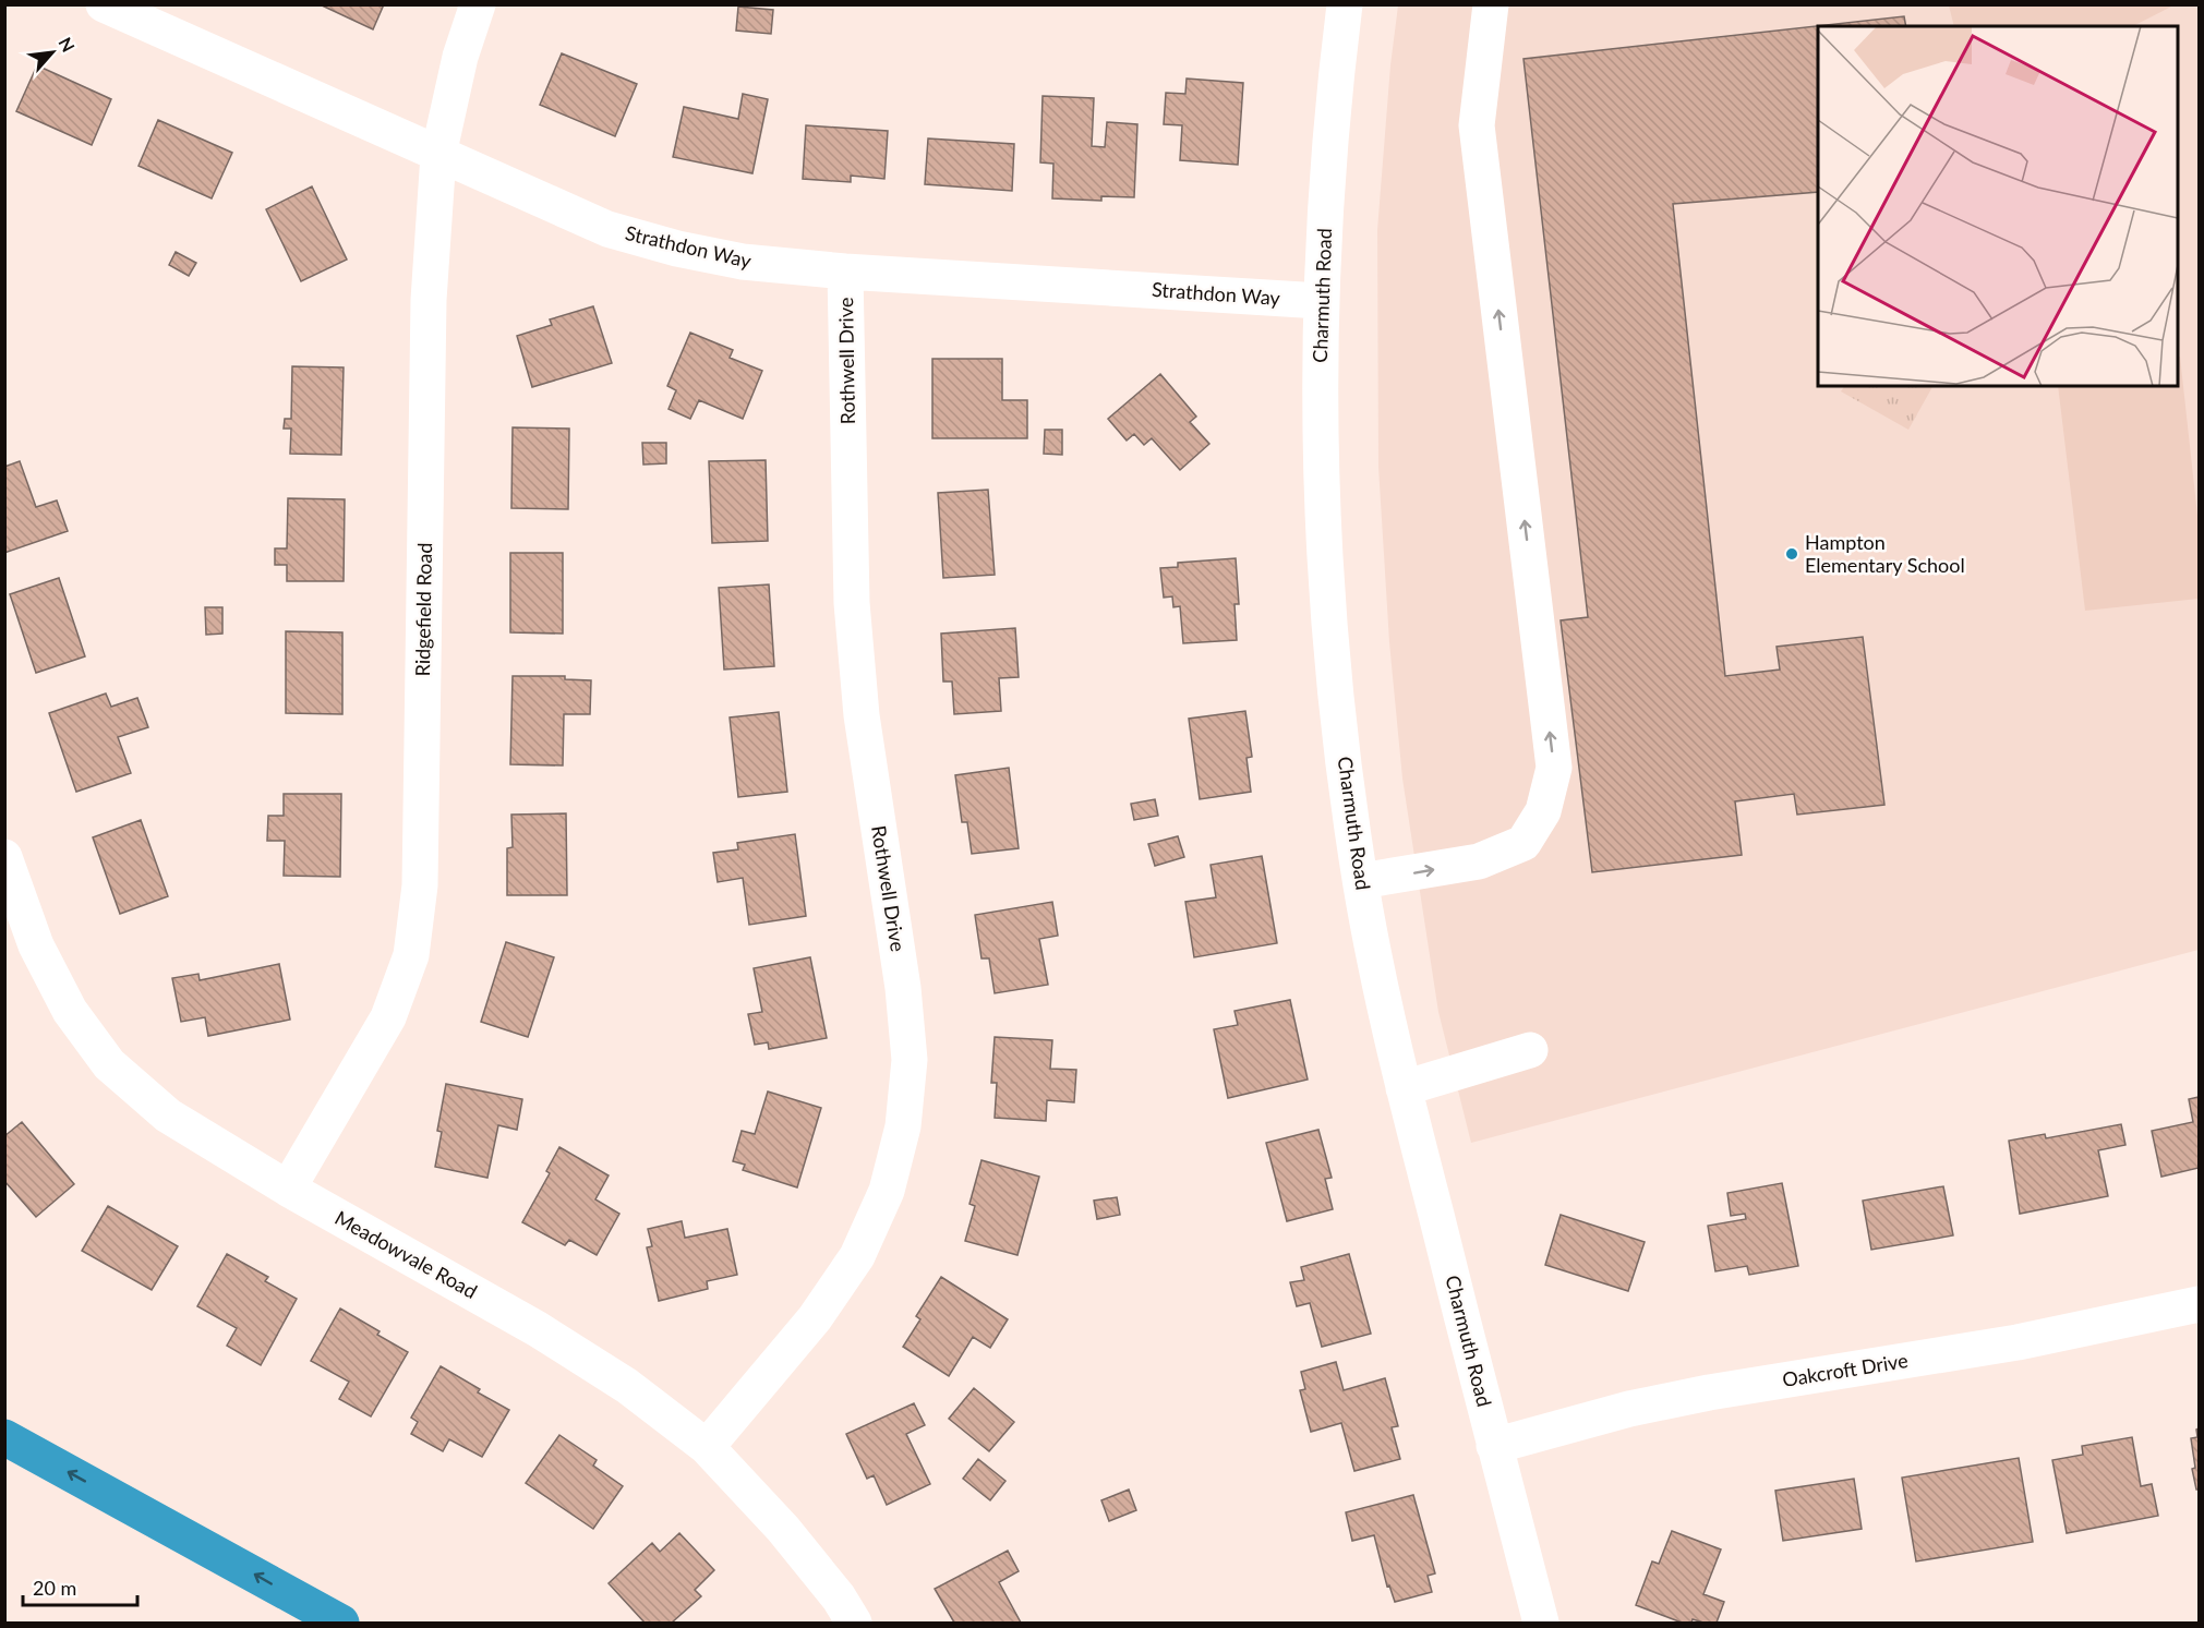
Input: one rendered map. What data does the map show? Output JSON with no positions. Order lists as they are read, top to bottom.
{
  "streets": {
    "street": [
      "Strathdon Way",
      "Charmuth Road",
      "Rothwell Drive",
      "Ridgefield Road",
      "Meadowvale Road",
      "Oakcroft Drive"
    ]
  },
  "crossings": [
    ["Strathdon Way", "Charmuth Road"],
    ["Strathdon Way", "Rothwell Drive"],
    ["Strathdon Way", "Ridgefield Road"],
    ["Charmuth Road", "Oakcroft Drive"],
    ["Rothwell Drive", "Meadowvale Road"],
    ["Ridgefield Road", "Meadowvale Road"]
  ],
  "places": ["Hampton Elementary School"],
  "scale_bar": "20 m",
  "north": "top right"
}
